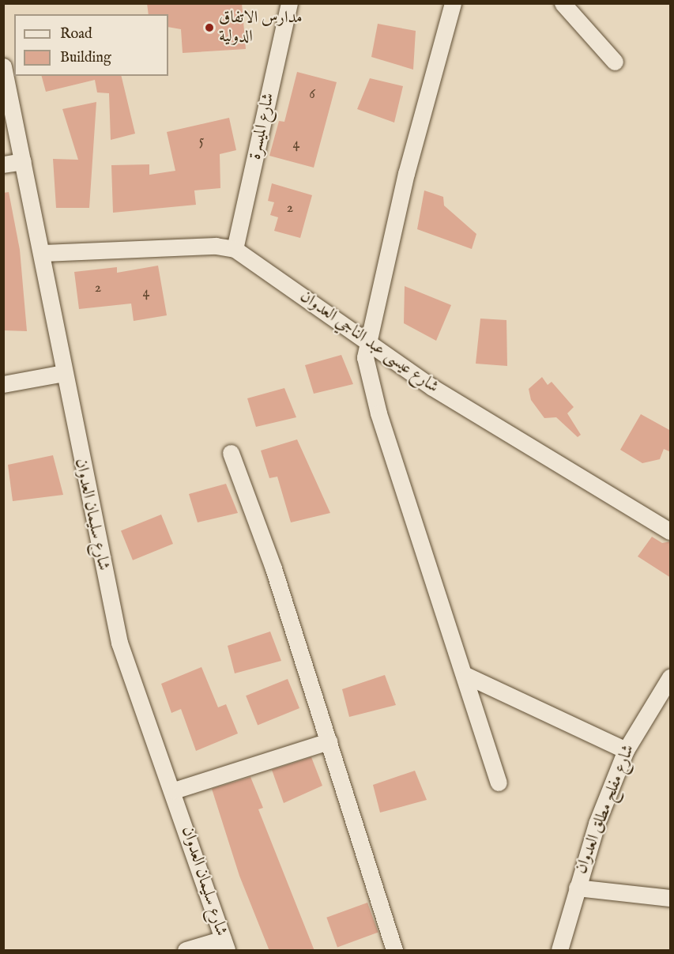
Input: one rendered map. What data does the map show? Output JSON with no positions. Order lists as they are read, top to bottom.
{
  "streets": {
    "street": [
      "شارع الميسرة",
      "شارع عيسى عبد الناجي العدوان",
      "شارع سليمان العدوان",
      "شارع مفلح مطلق العدوان"
    ]
  },
  "crossings": [
    ["شارع الميسرة", "شارع عيسى عبد الناجي العدوان"],
    ["شارع عيسى عبد الناجي العدوان", "شارع سليمان العدوان"]
  ],
  "places": ["مدارس الاتفاق الدولية"],
  "house_numbers": [
    "6",
    "5",
    "4",
    "2",
    "2",
    "4"
  ],
  "legend": ["Road", "Building"]
}
